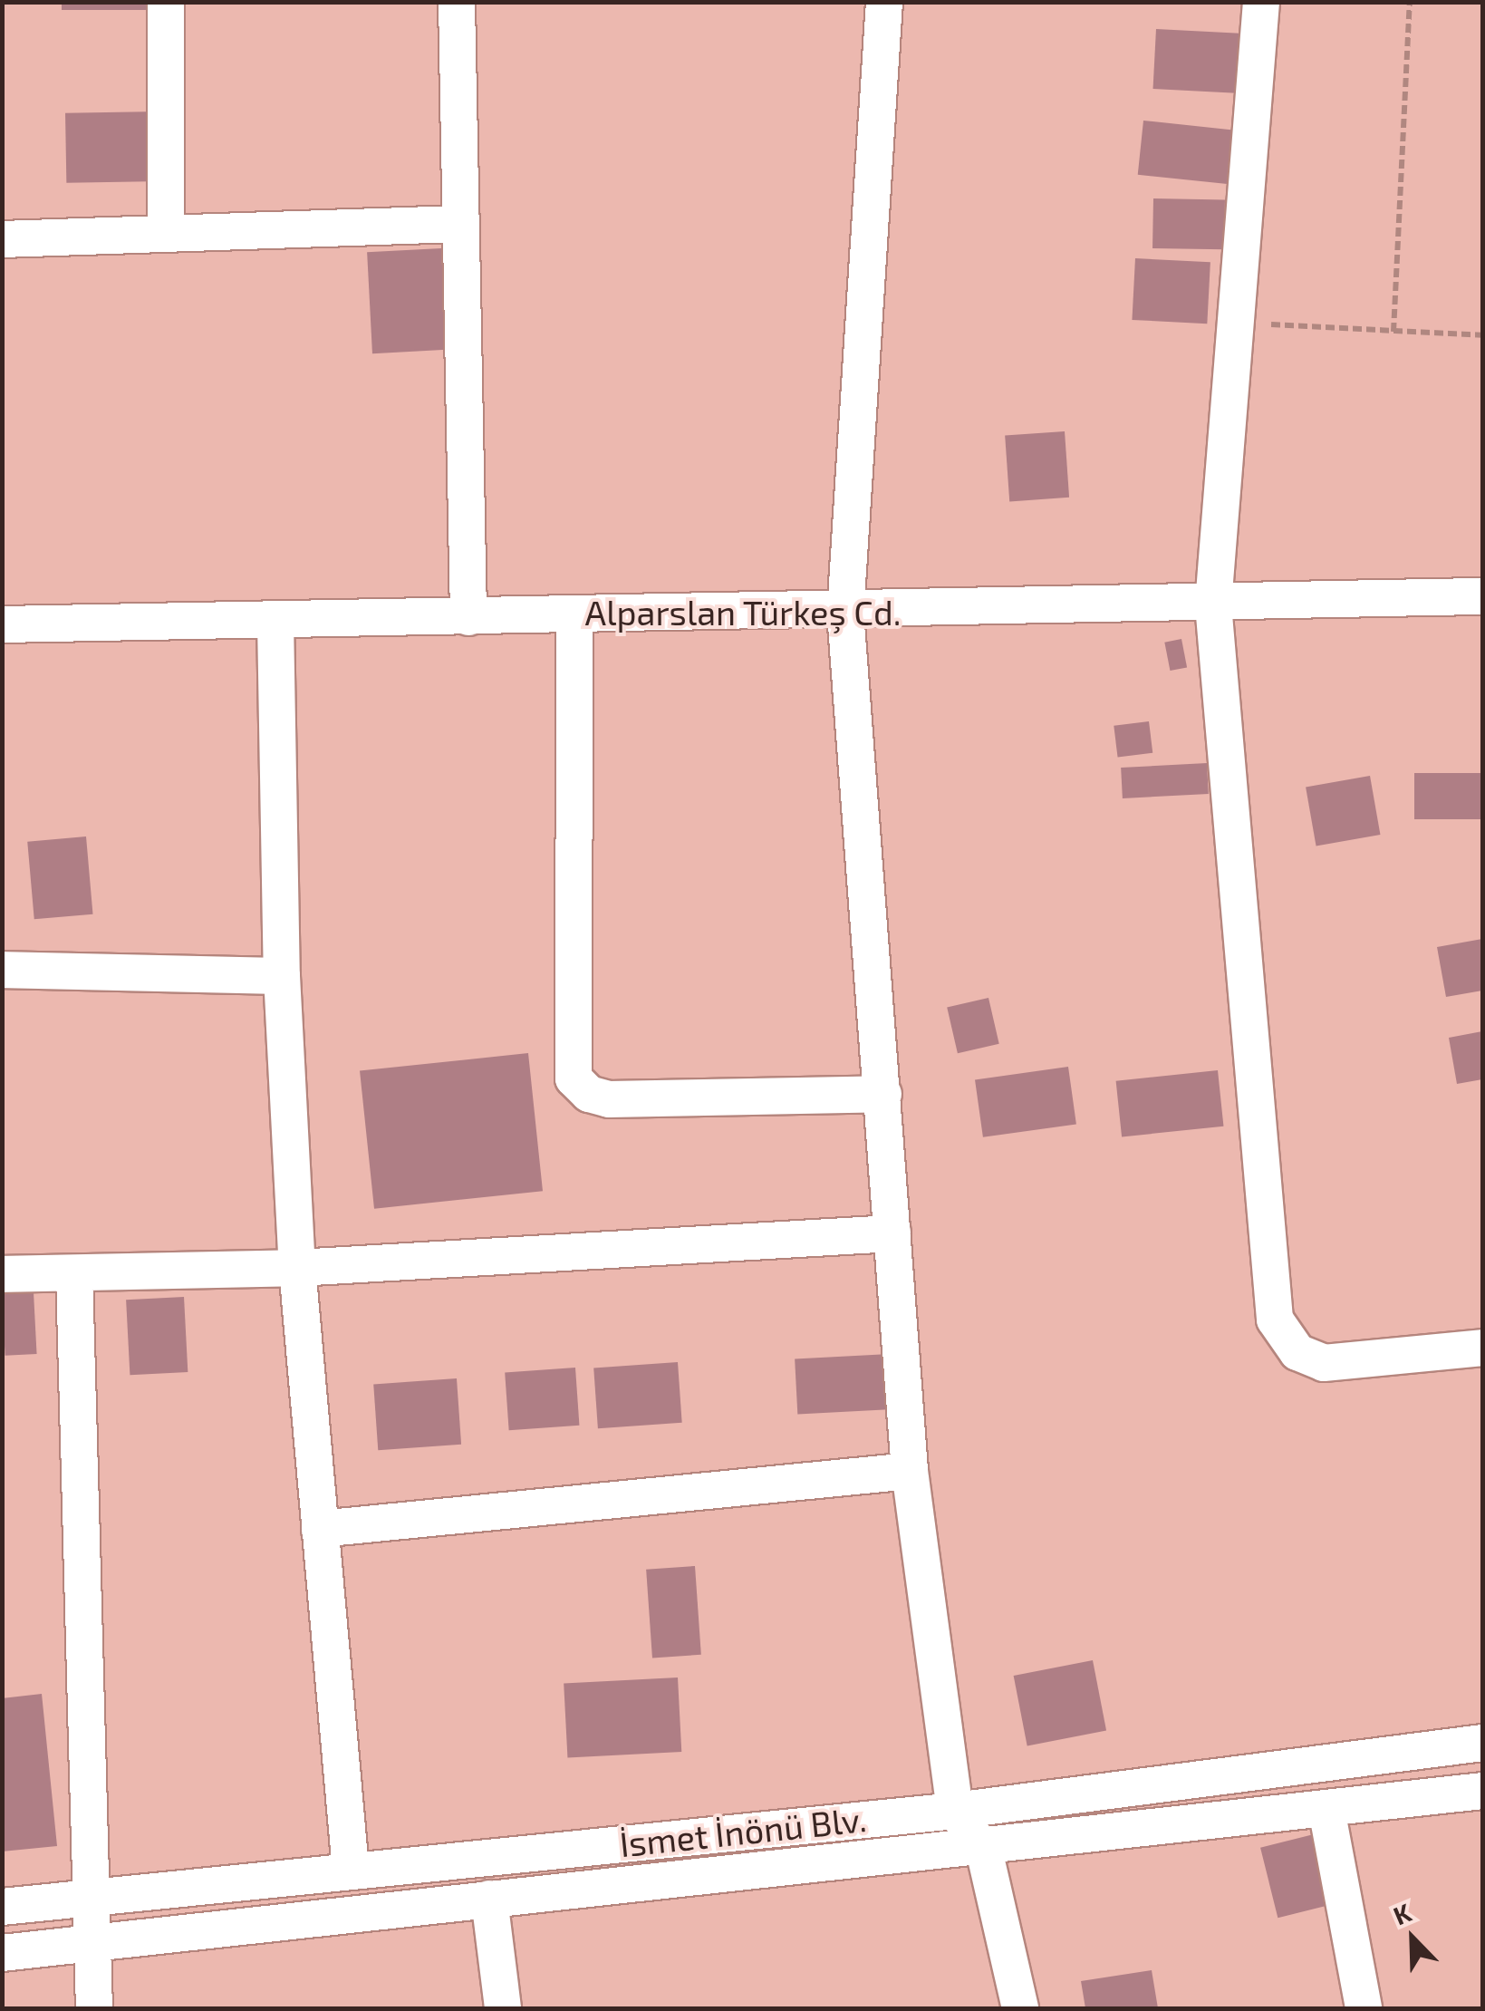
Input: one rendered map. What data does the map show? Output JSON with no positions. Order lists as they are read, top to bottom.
{
  "streets": {
    "street": ["Alparslan Türkeş Cd.", "İsmet İnönü Blv."]
  },
  "north": "top left"
}
